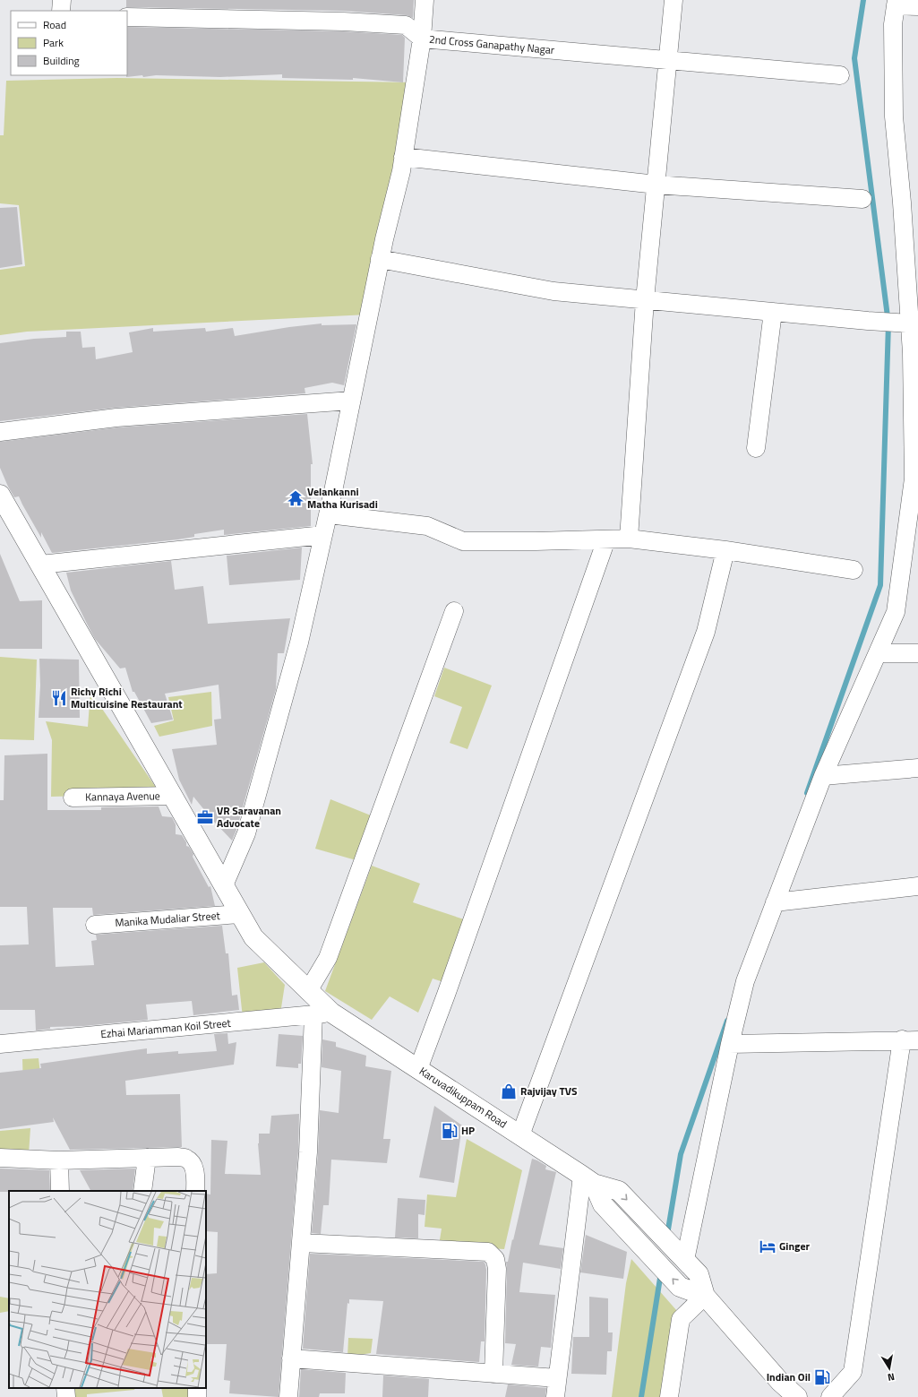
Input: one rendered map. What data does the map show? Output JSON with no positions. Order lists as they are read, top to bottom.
{
  "streets": {
    "street": [
      "2nd Cross Ganapathy Nagar",
      "Kannaya Avenue",
      "Manika Mudaliar Street",
      "Ezhai Mariamman Koil Street",
      "Karuvadikuppam Road"
    ]
  },
  "crossings": [
    ["Kannaya Avenue", "Karuvadikuppam Road"],
    ["Manika Mudaliar Street", "Karuvadikuppam Road"],
    ["Ezhai Mariamman Koil Street", "Karuvadikuppam Road"]
  ],
  "places": {
    "temple": ["Velankanni Matha Kurisadi"],
    "restaurant": ["Richy Richi Multicuisine Restaurant"],
    "office": ["VR Saravanan Advocate"],
    "shop": ["Rajvijay TVS"],
    "fuel station": ["HP", "Indian Oil"],
    "hotel": ["Ginger"]
  },
  "legend": ["Road", "Park", "Building"],
  "north": "bottom"
}
